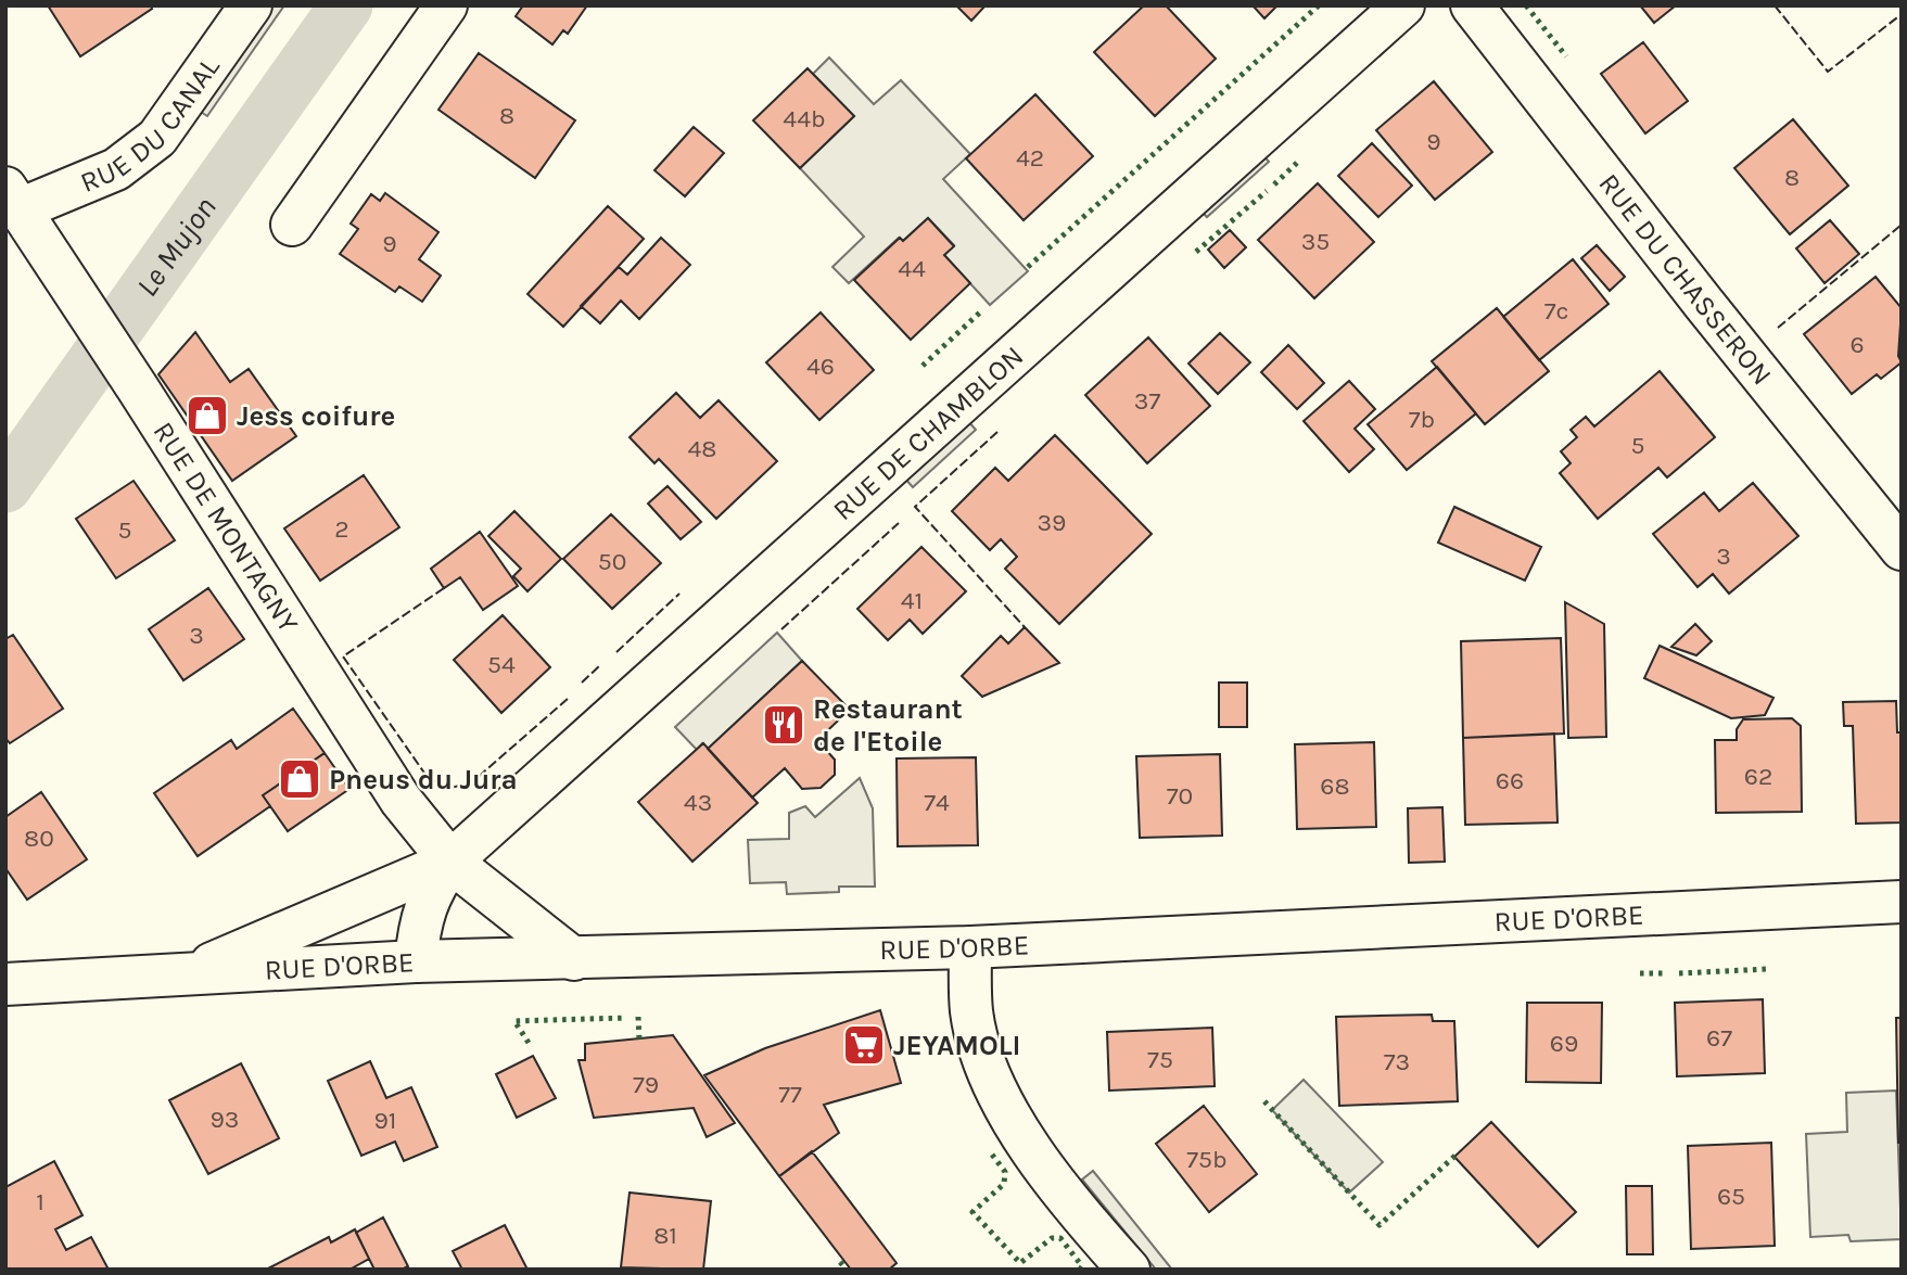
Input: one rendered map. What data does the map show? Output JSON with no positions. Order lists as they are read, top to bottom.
{
  "streets": {
    "street": [
      "RUE DU CANAL",
      "RUE DU CHASSERON",
      "RUE DE CHAMBLON",
      "RUE DE MONTAGNY",
      "RUE D'ORBE"
    ]
  },
  "crossings": [
    ["RUE DU CANAL", "RUE DE MONTAGNY"],
    ["RUE DE CHAMBLON", "RUE DE MONTAGNY"],
    ["RUE DE CHAMBLON", "RUE D'ORBE"]
  ],
  "water": ["Le Mujon"],
  "places": {
    "shop": ["Jess coifure", "Pneus du Jura"],
    "restaurant": ["Restaurant de l'Etoile"],
    "supermarket": ["JEYAMOLI"]
  },
  "house_numbers": [
    "8",
    "44b",
    "9",
    "42",
    "8",
    "35",
    "9",
    "44",
    "7c",
    "6",
    "46",
    "37",
    "7b",
    "5",
    "48",
    "39",
    "2",
    "5",
    "3",
    "50",
    "41",
    "3",
    "54",
    "62",
    "66",
    "68",
    "70",
    "43",
    "74",
    "80",
    "67",
    "69",
    "75",
    "73",
    "79",
    "77",
    "93",
    "91",
    "75b",
    "65",
    "1",
    "81"
  ]
}
